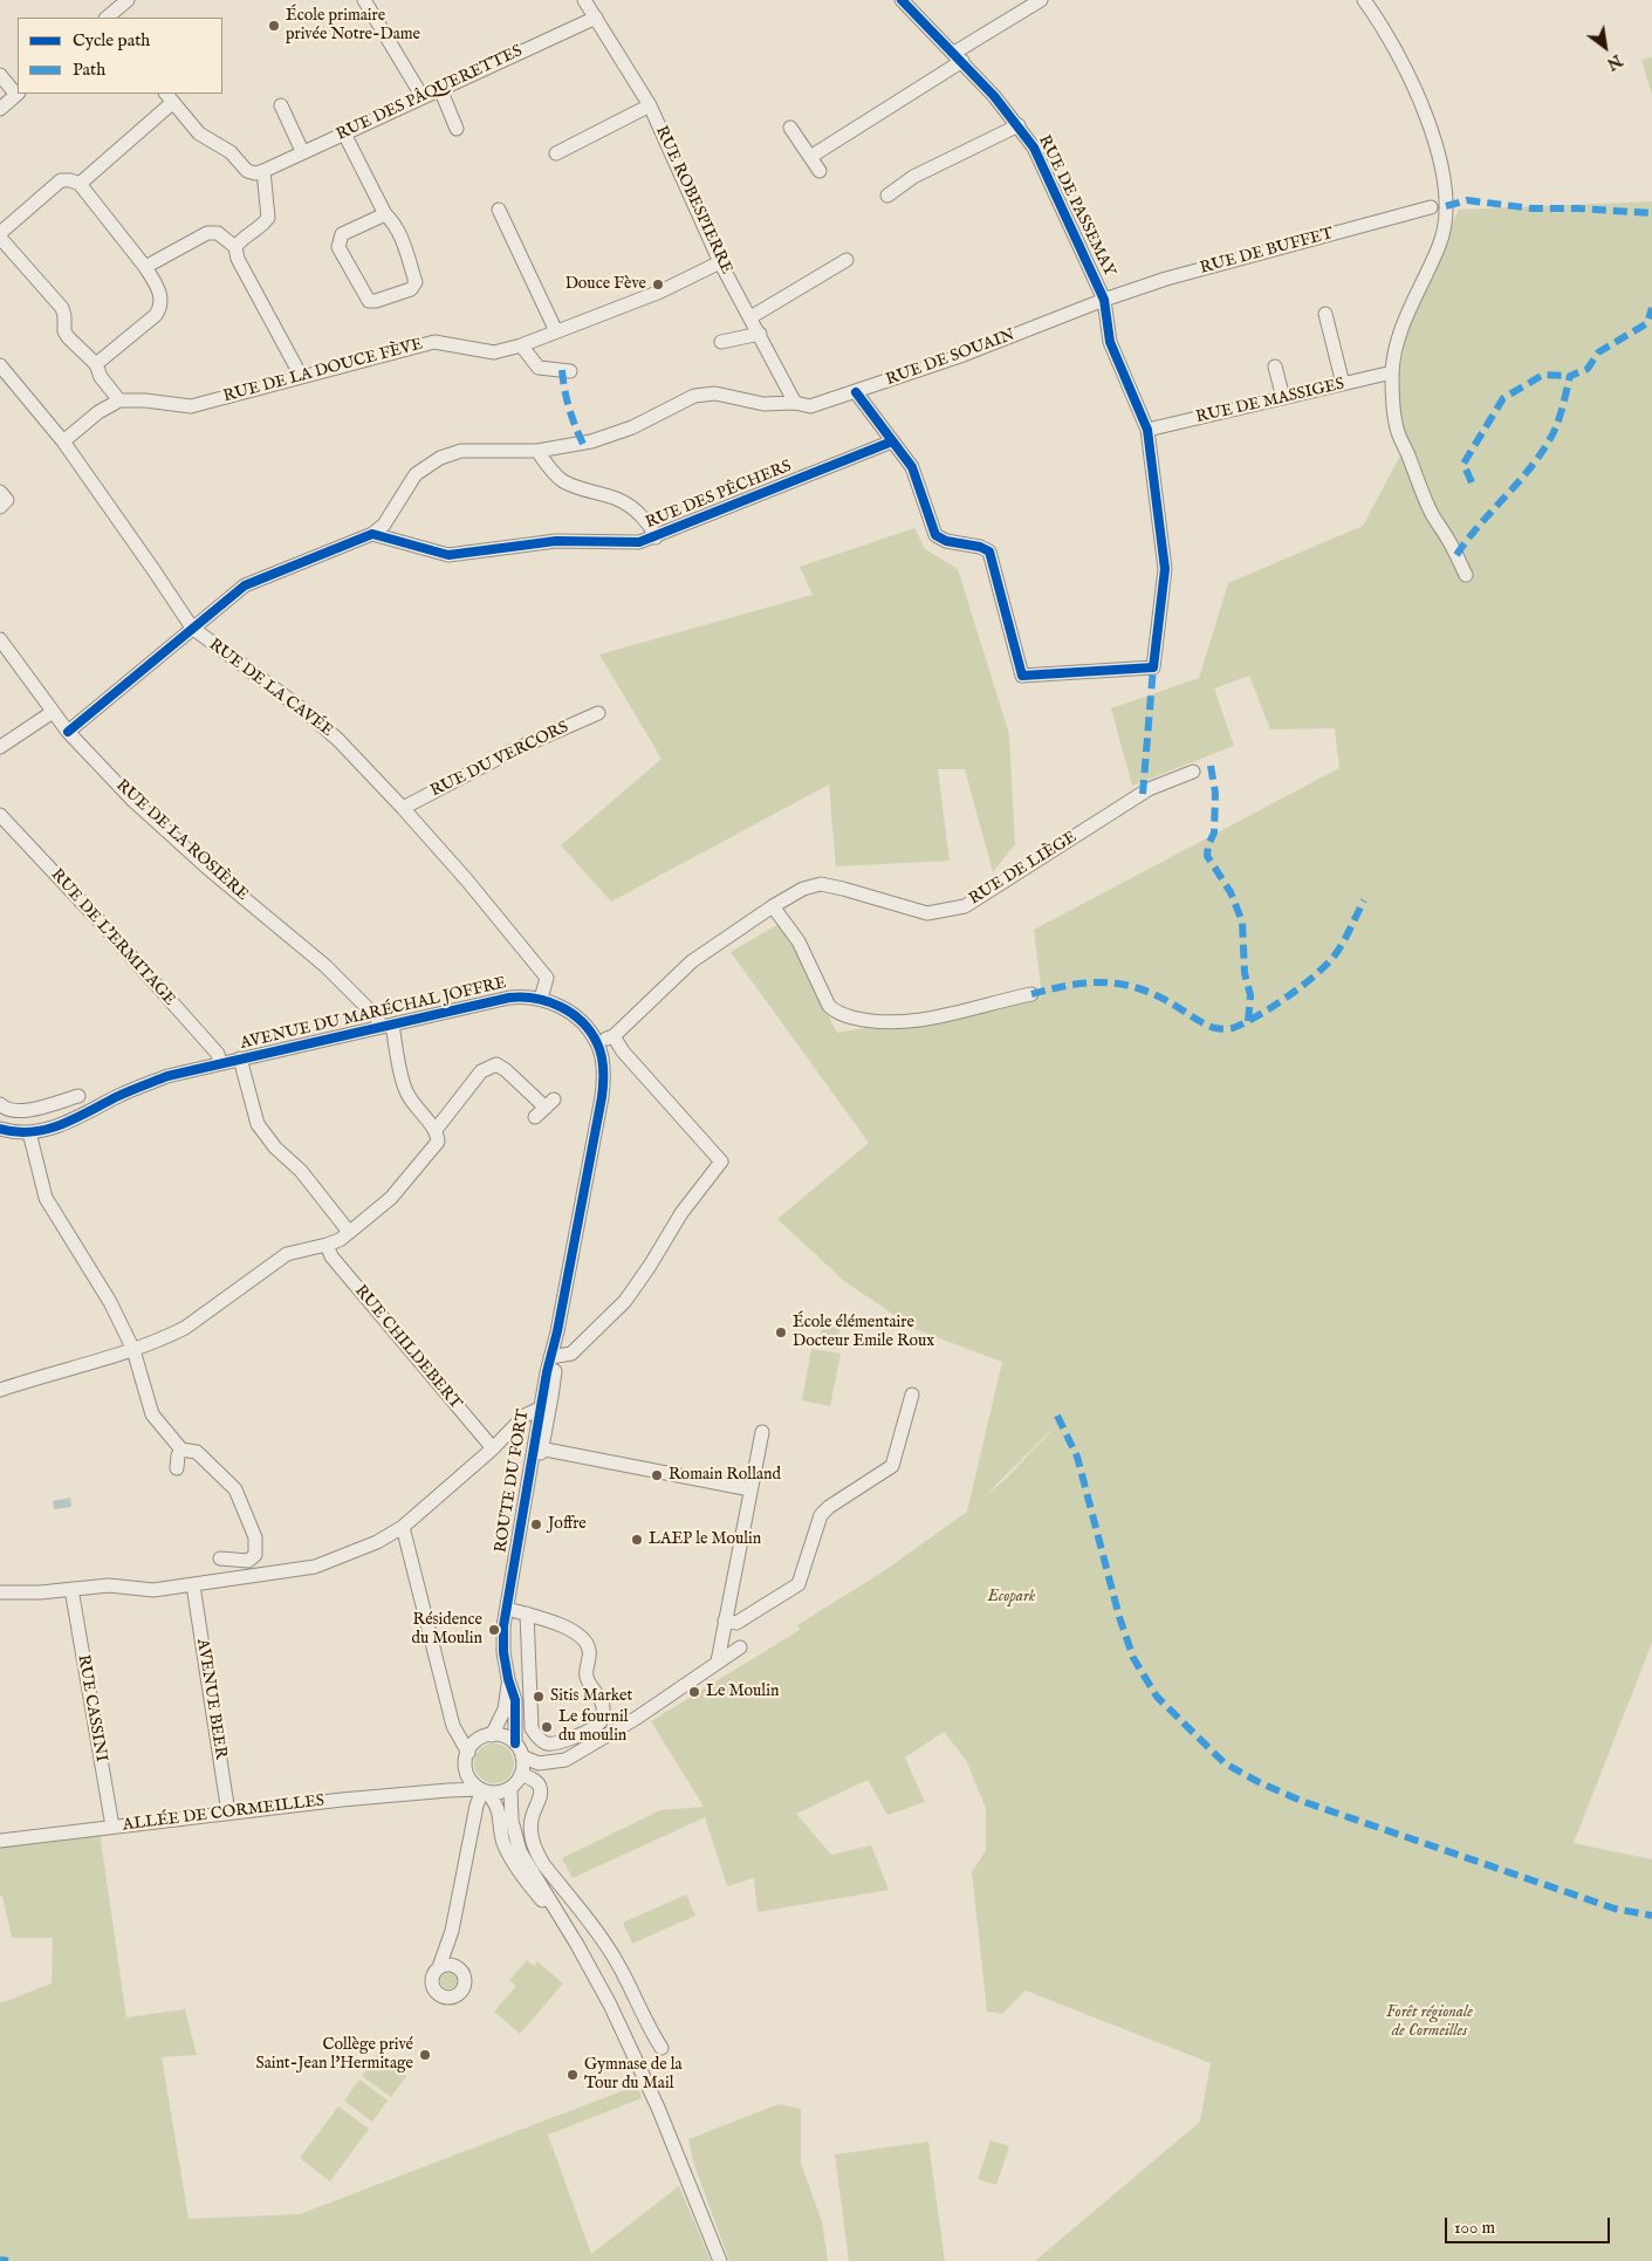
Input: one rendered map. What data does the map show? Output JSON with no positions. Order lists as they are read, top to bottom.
{
  "streets": {
    "street": [
      "RUE DES PÂQUERETTES",
      "RUE ROBESPIERRE",
      "RUE DE PASSEMAY",
      "RUE DE BUFFET",
      "RUE DE SOUAIN",
      "RUE DE LA DOUCE FÈVE",
      "RUE DE MASSIGES",
      "RUE DES PÊCHERS",
      "RUE DE LA CAVÉE",
      "RUE DU VERCORS",
      "RUE DE LA ROSIÈRE",
      "RUE DE LIÈGE",
      "RUE DE L'ERMITAGE",
      "AVENUE DU MARÉCHAL JOFFRE",
      "RUE CHILDEBERT",
      "ROUTE DU FORT",
      "AVENUE BEER",
      "RUE CASSINI",
      "ALLÉE DE CORMEILLES"
    ]
  },
  "crossings": [
    ["RUE DES PÂQUERETTES", "RUE ROBESPIERRE"],
    ["RUE ROBESPIERRE", "RUE DE SOUAIN"],
    ["RUE ROBESPIERRE", "RUE DE LA DOUCE FÈVE"],
    ["RUE DE PASSEMAY", "RUE DE BUFFET"],
    ["RUE DE PASSEMAY", "RUE DE SOUAIN"],
    ["RUE DE PASSEMAY", "RUE DE MASSIGES"],
    ["RUE DE PASSEMAY", "RUE DES PÊCHERS"],
    ["RUE DE BUFFET", "RUE DE SOUAIN"],
    ["RUE DE SOUAIN", "RUE DES PÊCHERS"],
    ["RUE DE LA CAVÉE", "RUE DU VERCORS"],
    ["RUE DE LA CAVÉE", "AVENUE DU MARÉCHAL JOFFRE"],
    ["RUE DE LA ROSIÈRE", "AVENUE DU MARÉCHAL JOFFRE"],
    ["RUE DE L'ERMITAGE", "AVENUE DU MARÉCHAL JOFFRE"],
    ["AVENUE DU MARÉCHAL JOFFRE", "ROUTE DU FORT"],
    ["ROUTE DU FORT", "ALLÉE DE CORMEILLES"],
    ["AVENUE BEER", "ALLÉE DE CORMEILLES"],
    ["RUE CASSINI", "ALLÉE DE CORMEILLES"]
  ],
  "parks": ["Ecopark", "Forêt régionale de Cormeilles"],
  "places": [
    "École primaire privée Notre-Dame",
    "Douce Fève",
    "École élémentaire Docteur Emile Roux",
    "Romain Rolland",
    "Joffre",
    "LAEP le Moulin",
    "Résidence du Moulin",
    "Le Moulin",
    "Sitis Market",
    "Le fournil du moulin",
    "Collège privé Saint-Jean l'Hermitage",
    "Gymnase de la Tour du Mail"
  ],
  "legend": ["Cycle path", "Path"],
  "scale_bar": "100 m",
  "north": "bottom right"
}
